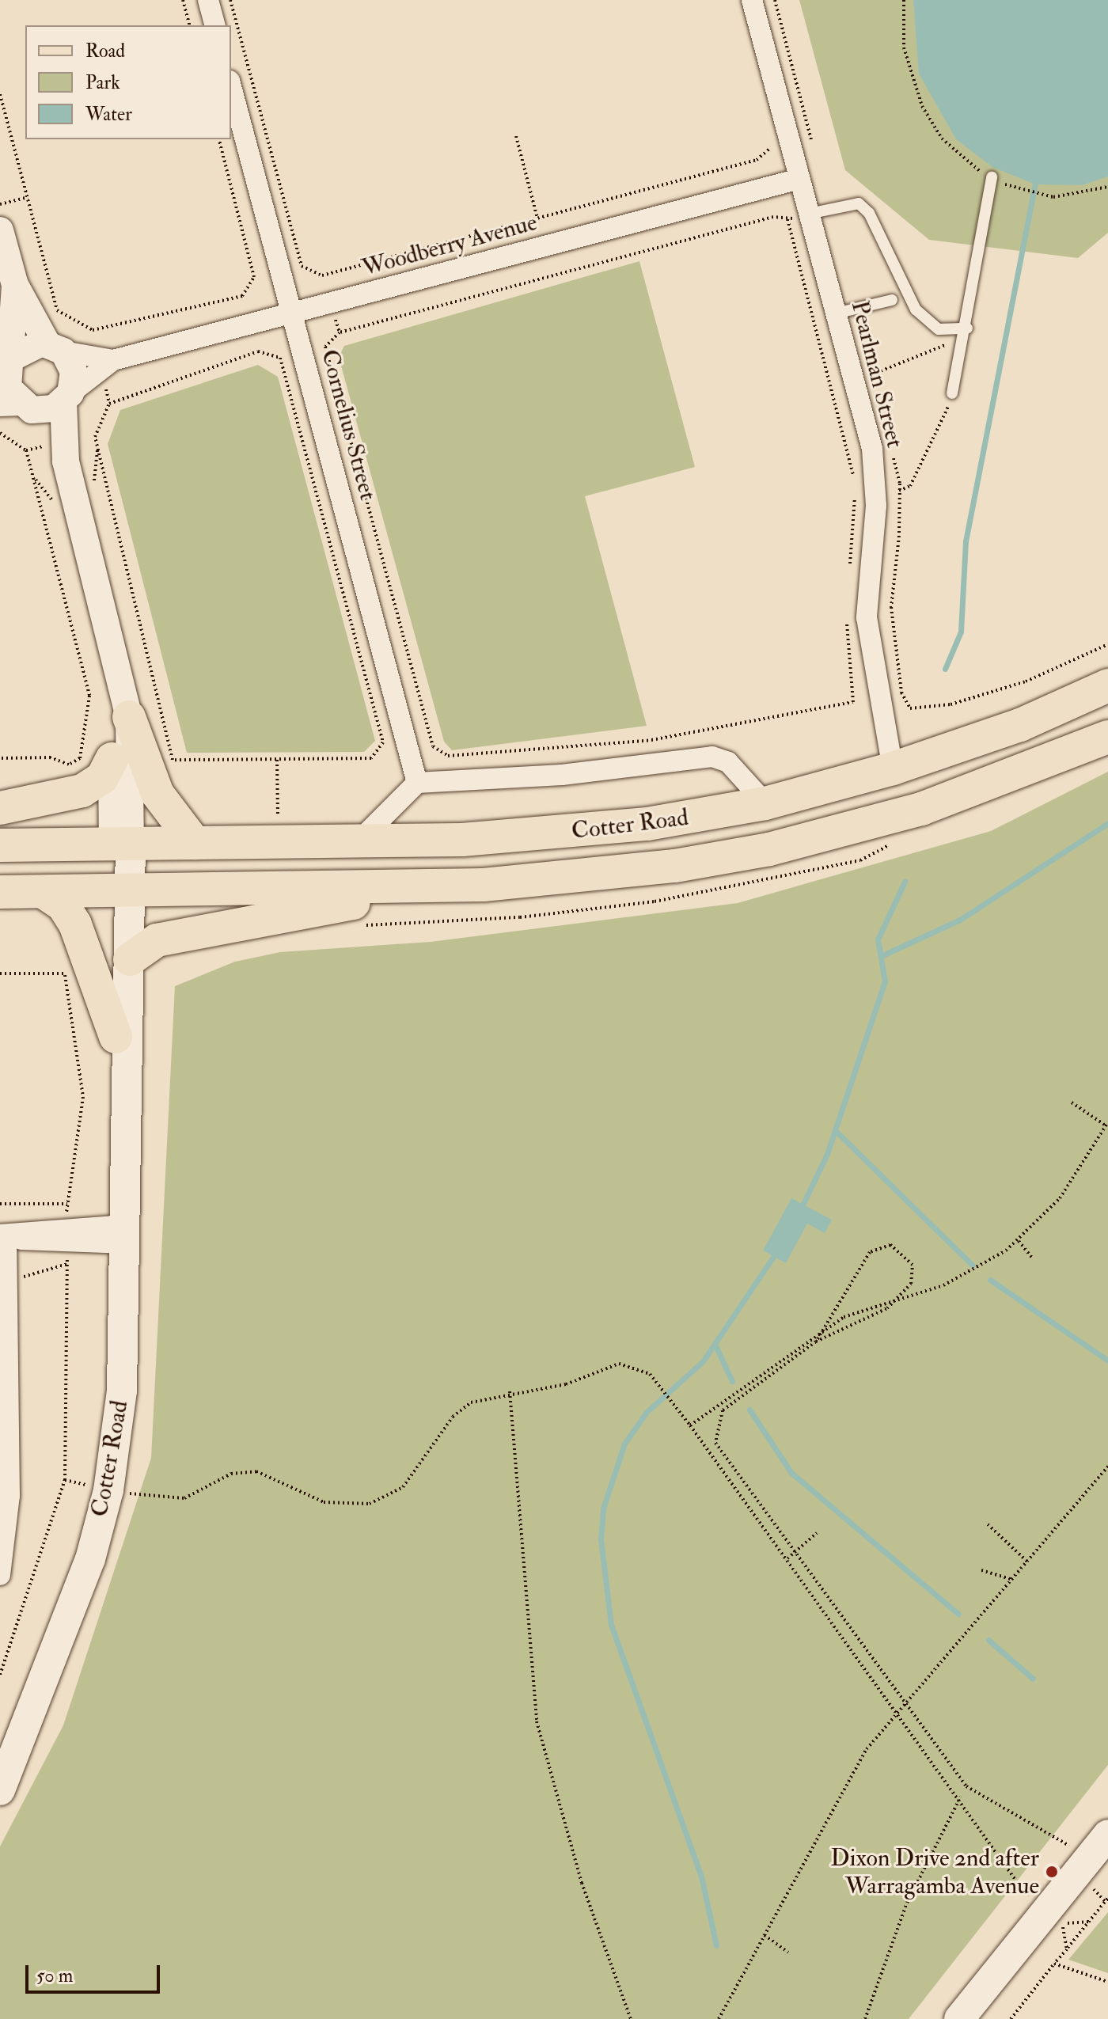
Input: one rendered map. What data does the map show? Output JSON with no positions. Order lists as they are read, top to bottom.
{
  "streets": {
    "main road": ["Cotter Road"],
    "street": ["Woodberry Avenue", "Pearlman Street", "Cornelius Street"]
  },
  "crossings": [
    ["Woodberry Avenue", "Pearlman Street"],
    ["Woodberry Avenue", "Cornelius Street"],
    ["Pearlman Street", "Cotter Road"]
  ],
  "places": ["Dixon Drive 2nd after Warragamba Avenue"],
  "legend": ["Road", "Park", "Water"],
  "scale_bar": "50 m"
}
